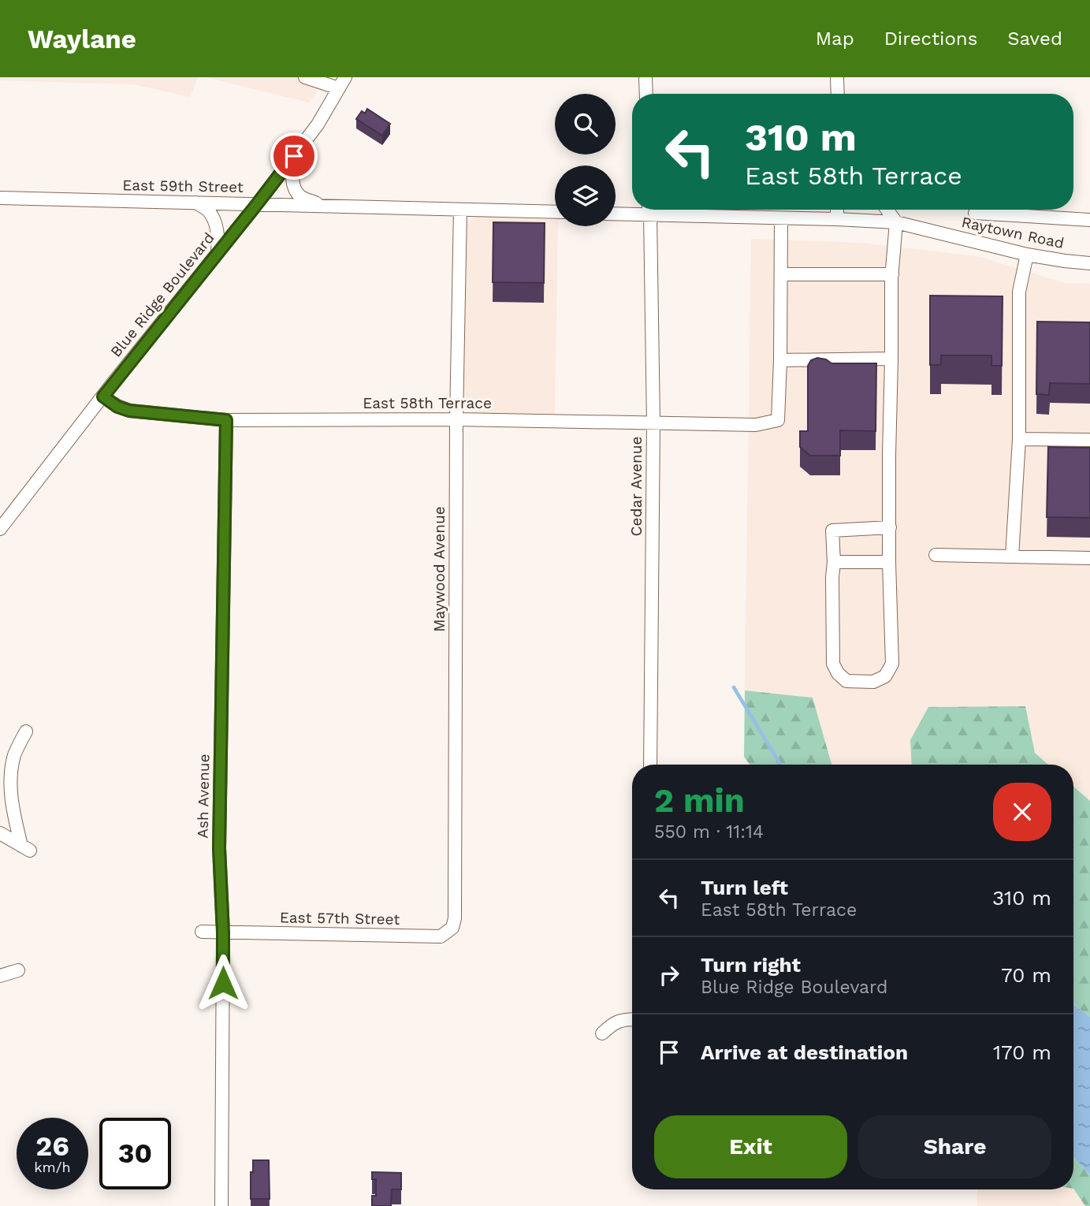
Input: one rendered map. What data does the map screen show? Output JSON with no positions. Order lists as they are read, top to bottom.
{
  "streets": {
    "street": [
      "East 59th Street",
      "Raytown Road",
      "Blue Ridge Boulevard",
      "East 58th Terrace",
      "Cedar Avenue",
      "Maywood Avenue",
      "Ash Avenue",
      "East 57th Street"
    ]
  },
  "crossings": [
    ["East 59th Street", "Blue Ridge Boulevard"],
    ["East 59th Street", "Maywood Avenue"],
    ["Blue Ridge Boulevard", "East 58th Terrace"],
    ["East 58th Terrace", "Cedar Avenue"],
    ["East 58th Terrace", "Maywood Avenue"],
    ["East 58th Terrace", "Ash Avenue"],
    ["Maywood Avenue", "East 57th Street"],
    ["Ash Avenue", "East 57th Street"]
  ],
  "page": {
    "header": "Waylane",
    "nav": ["Map", "Directions", "Saved"],
    "turn": ["310 m", "East 58th Terrace"],
    "heading": ["2 min", "550 m · 11:14"],
    "list": [
      {
        "name": "Turn left",
        "note": "East 58th Terrace",
        "value": "310 m"
      },
      {
        "name": "Turn right",
        "note": "Blue Ridge Boulevard",
        "value": "70 m"
      },
      {
        "name": "Arrive at destination",
        "value": "170 m"
      }
    ],
    "buttons": ["Exit", "Share"],
    "speed": "26 km/h",
    "limit": "30"
  }
}
